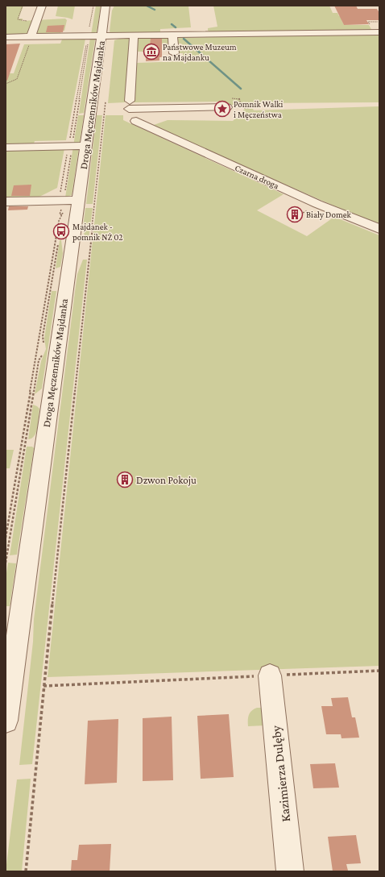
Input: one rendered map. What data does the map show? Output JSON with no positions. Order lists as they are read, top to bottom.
{
  "streets": {
    "street": ["Droga Męczenników Majdanka", "Czarna droga", "Kazimierza Dulęby"]
  },
  "places": {
    "museum": ["Państwowe Muzeum na Majdanku"],
    "place": ["Pomnik Walki i Męczeństwa"],
    "building": ["Biały Domek", "Dzwon Pokoju"],
    "bus stop": ["Majdanek - pomnik NŻ 02"]
  }
}
